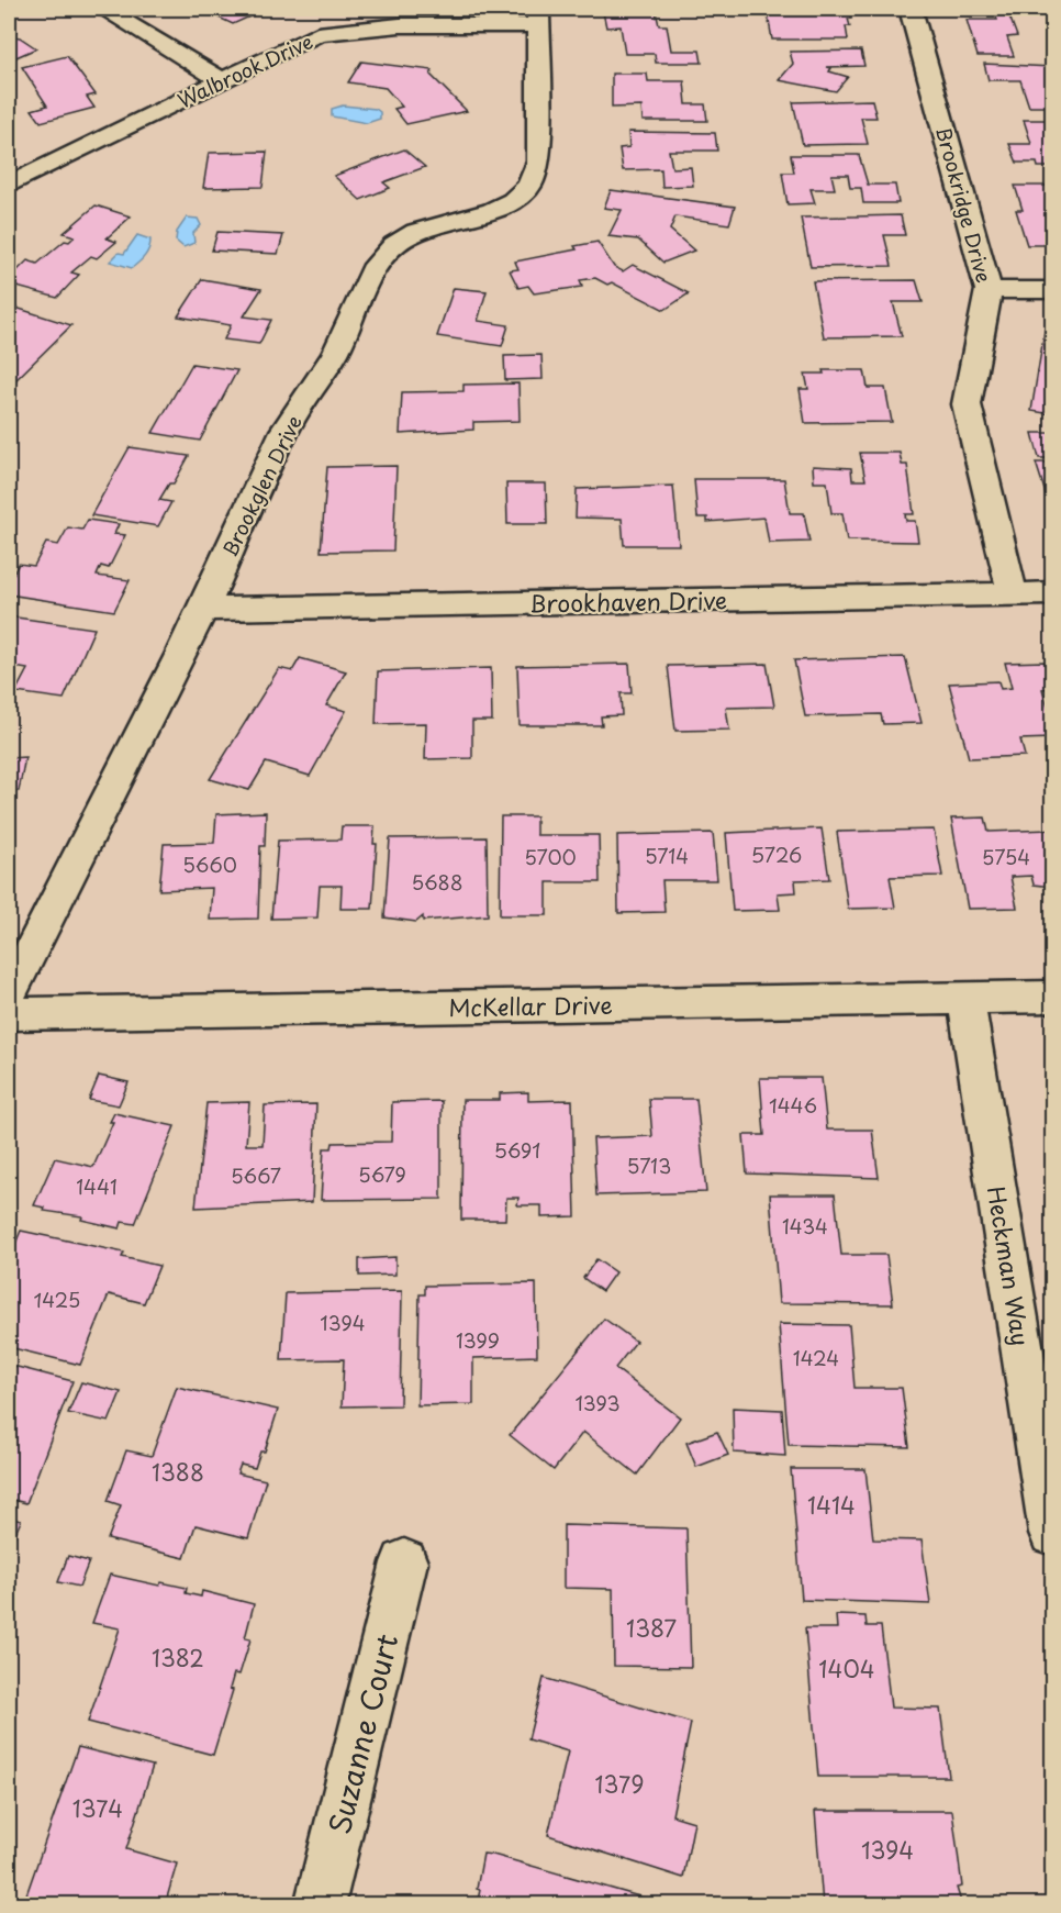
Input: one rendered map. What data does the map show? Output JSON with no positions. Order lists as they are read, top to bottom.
{
  "streets": {
    "street": [
      "Walbrook Drive",
      "Brookridge Drive",
      "Brookglen Drive",
      "Brookhaven Drive",
      "McKellar Drive",
      "Heckman Way",
      "Suzanne Court"
    ]
  },
  "crossings": [
    ["Walbrook Drive", "Brookglen Drive"],
    ["Brookridge Drive", "Brookhaven Drive"],
    ["Brookglen Drive", "Brookhaven Drive"],
    ["McKellar Drive", "Heckman Way"]
  ],
  "house_numbers": [
    "5726",
    "5714",
    "5700",
    "5754",
    "5660",
    "5688",
    "1446",
    "5691",
    "5713",
    "5679",
    "5667",
    "1441",
    "1434",
    "1425",
    "1394",
    "1399",
    "1424",
    "1393",
    "1388",
    "1414",
    "1387",
    "1382",
    "1404",
    "1379",
    "1374",
    "1394"
  ]
}
